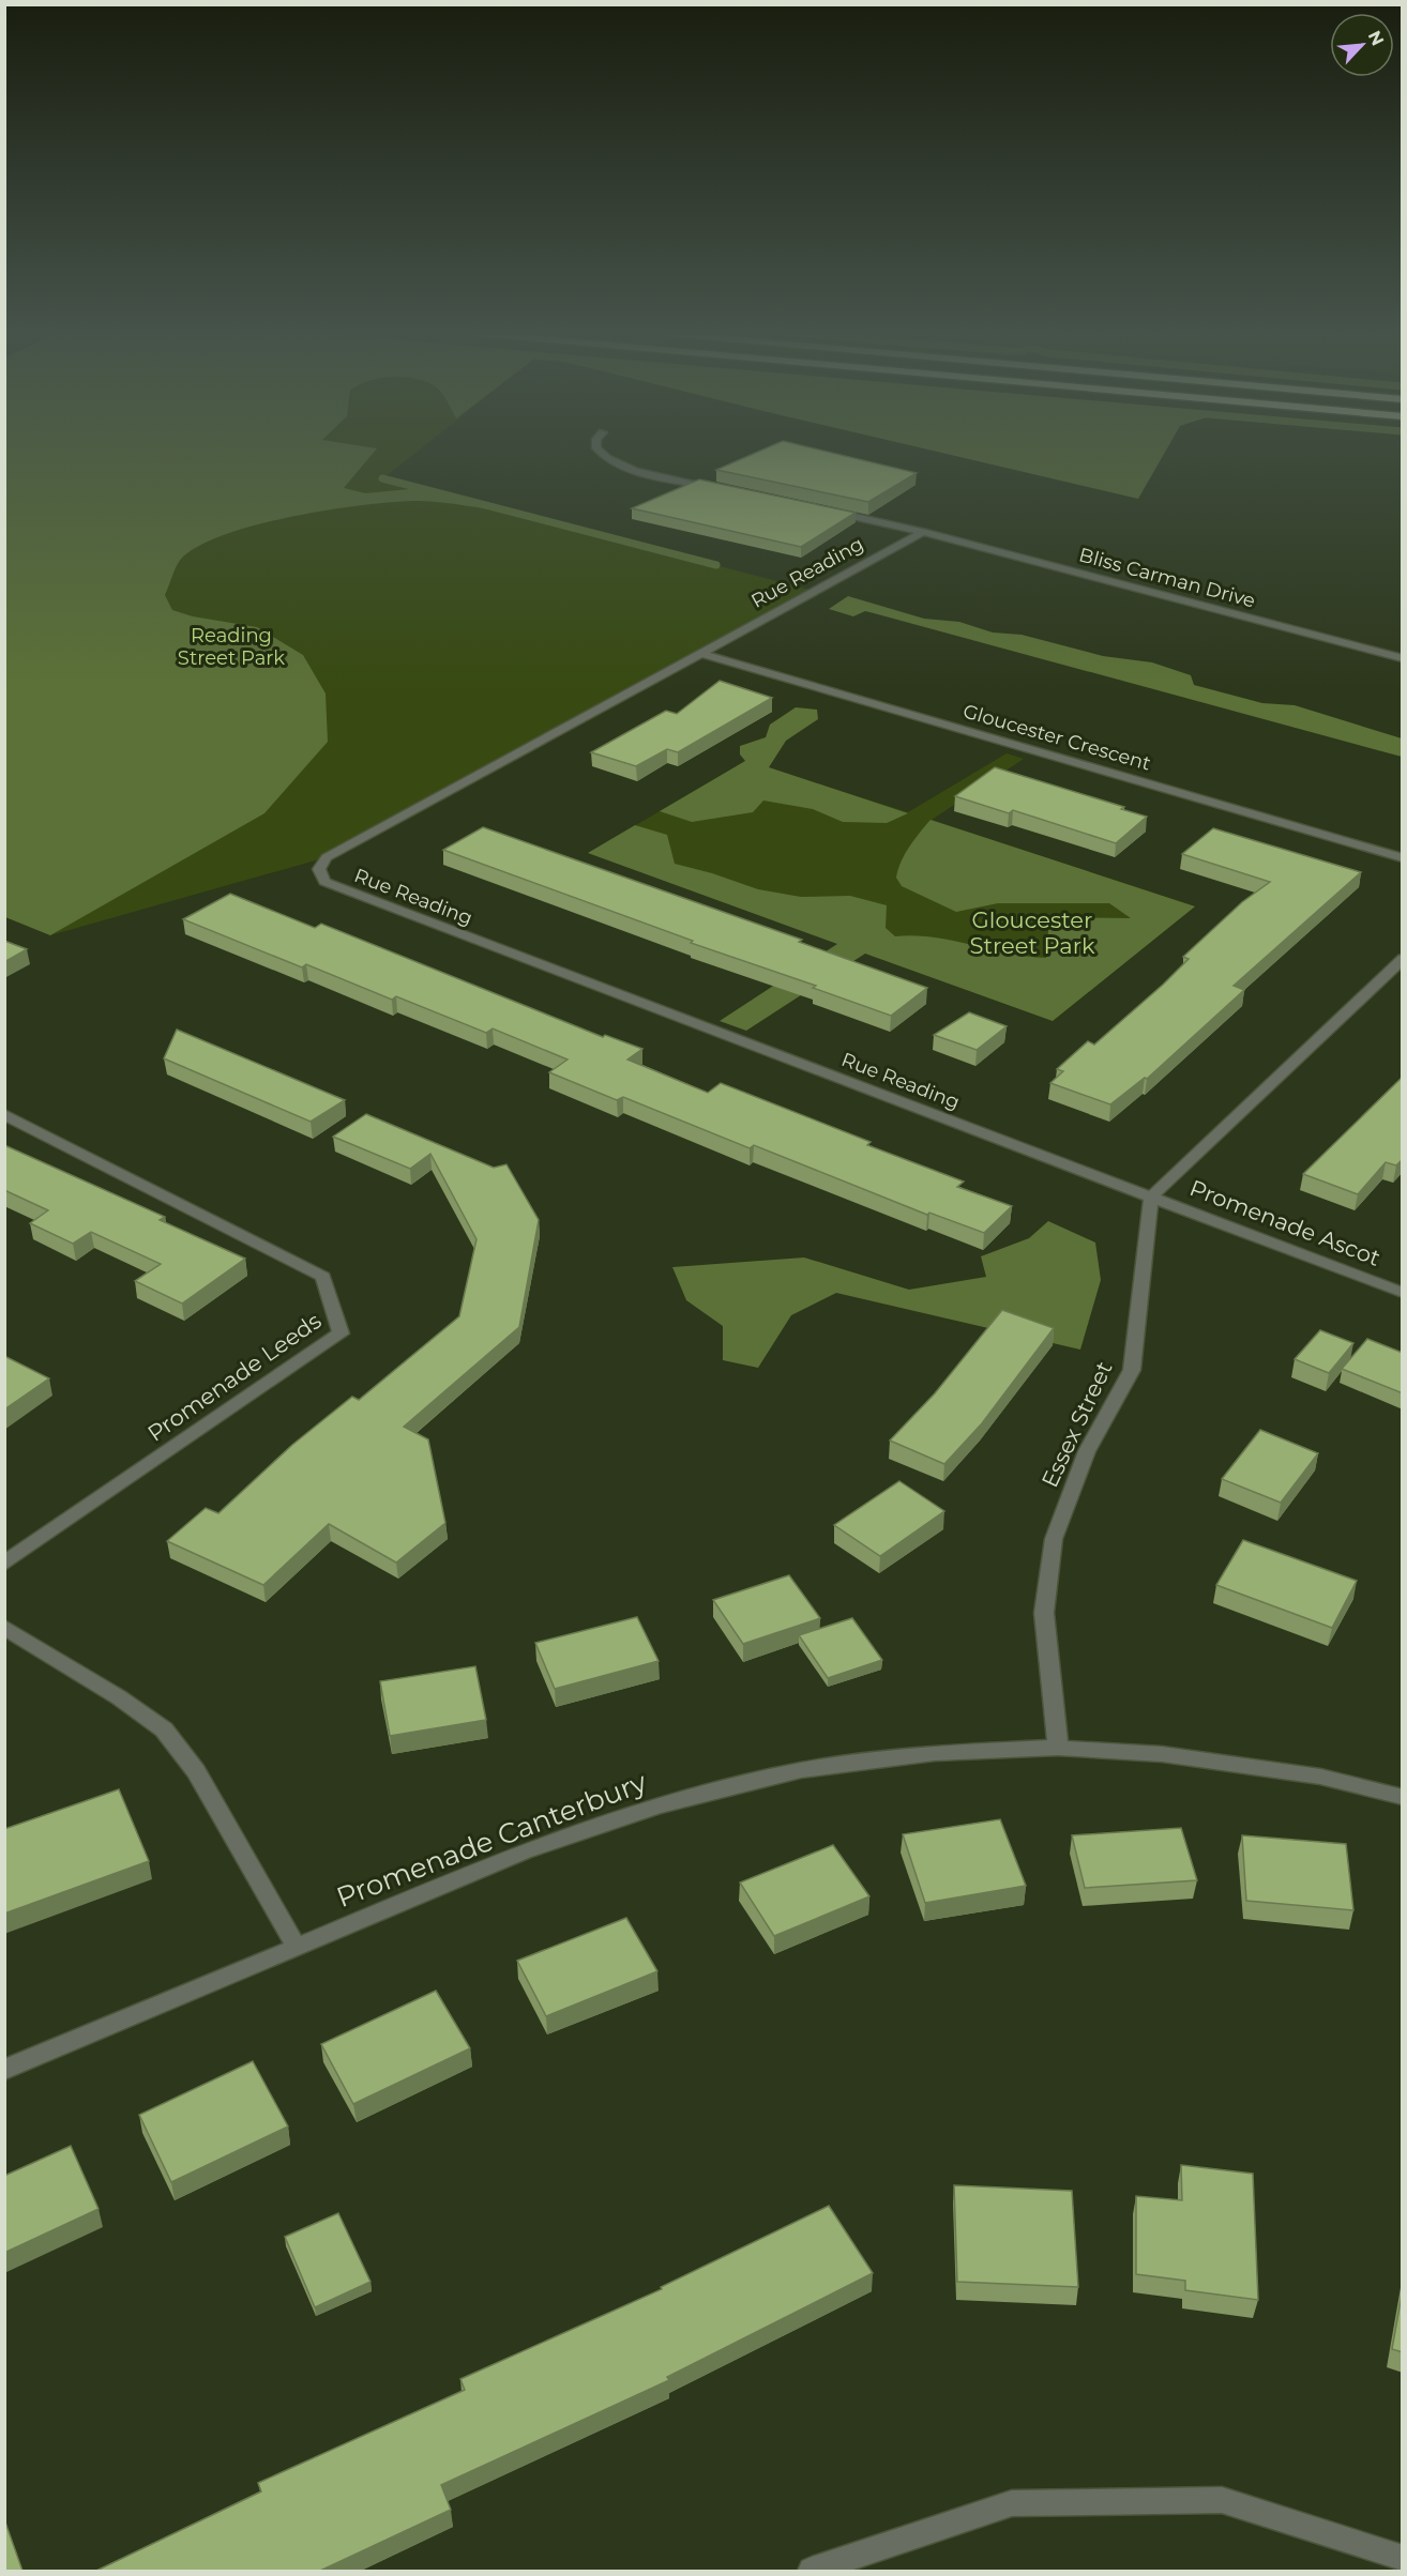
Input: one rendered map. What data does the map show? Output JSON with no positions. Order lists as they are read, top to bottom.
{
  "streets": {
    "street": [
      "Rue Reading",
      "Bliss Carman Drive",
      "Gloucester Crescent",
      "Promenade Ascot",
      "Promenade Leeds",
      "Essex Street",
      "Promenade Canterbury"
    ]
  },
  "crossings": [
    ["Rue Reading", "Bliss Carman Drive"],
    ["Rue Reading", "Gloucester Crescent"],
    ["Rue Reading", "Promenade Ascot"],
    ["Rue Reading", "Essex Street"],
    ["Promenade Ascot", "Essex Street"],
    ["Essex Street", "Promenade Canterbury"]
  ],
  "parks": ["Reading Street Park", "Gloucester Street Park"],
  "north": "top right"
}
